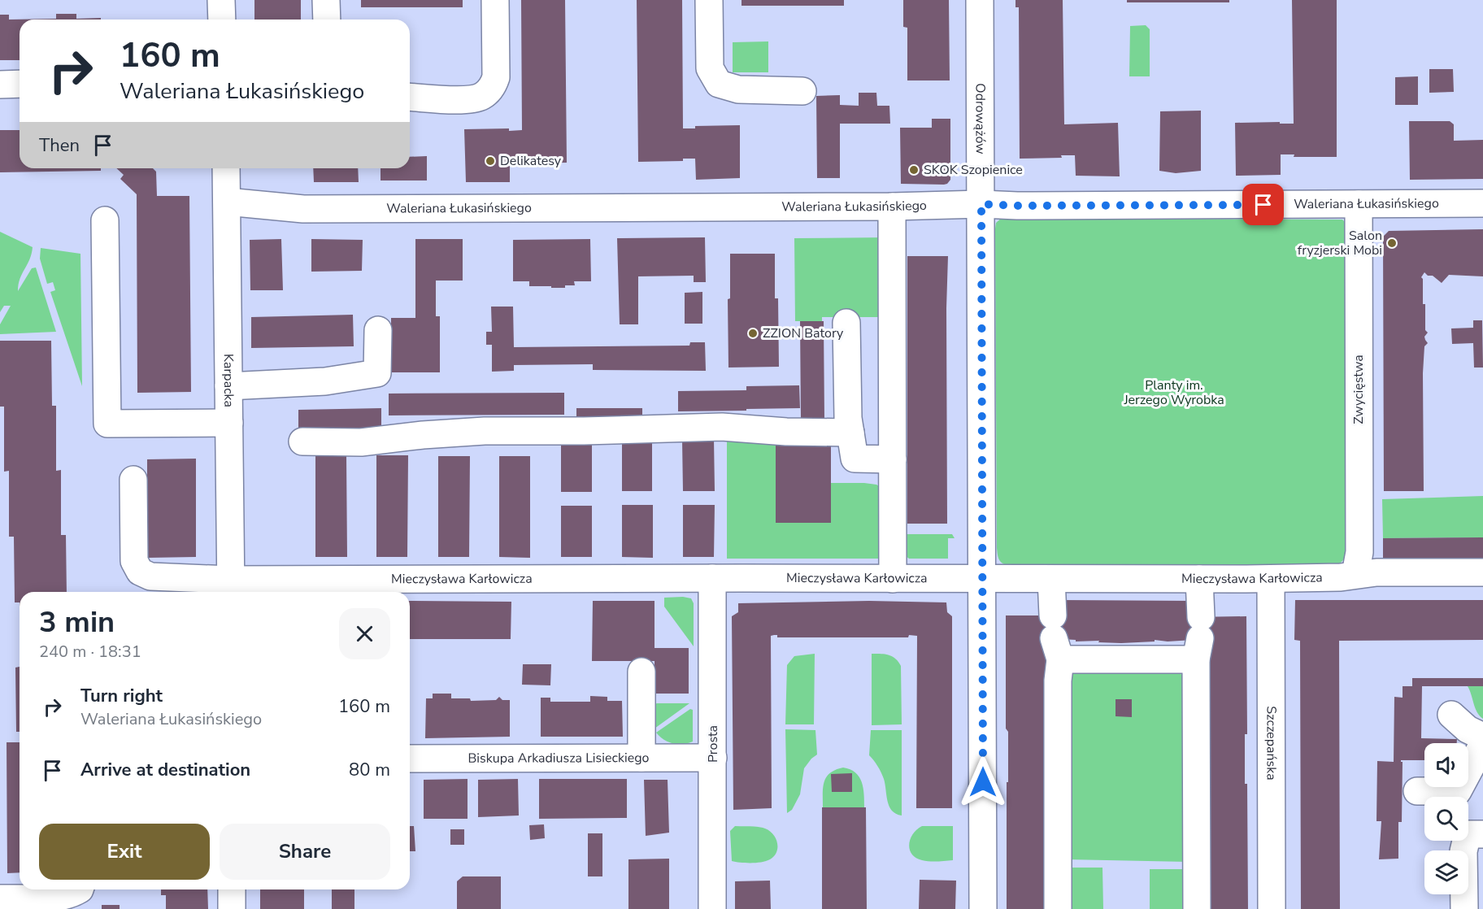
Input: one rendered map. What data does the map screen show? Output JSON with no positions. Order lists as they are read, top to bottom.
{
  "streets": {
    "street": [
      "Odrowążów",
      "Waleriana Łukasińskiego",
      "Karpacka",
      "Zwycięstwa",
      "Mieczysława Karłowicza",
      "Prosta",
      "Szczepańska",
      "Biskupa Arkadiusza Lisieckiego"
    ]
  },
  "crossings": [
    ["Odrowążów", "Waleriana Łukasińskiego"],
    ["Odrowążów", "Mieczysława Karłowicza"],
    ["Waleriana Łukasińskiego", "Karpacka"],
    ["Waleriana Łukasińskiego", "Zwycięstwa"],
    ["Karpacka", "Mieczysława Karłowicza"],
    ["Zwycięstwa", "Mieczysława Karłowicza"],
    ["Mieczysława Karłowicza", "Prosta"],
    ["Mieczysława Karłowicza", "Szczepańska"],
    ["Prosta", "Biskupa Arkadiusza Lisieckiego"]
  ],
  "parks": ["Planty im. Jerzego Wyrobka"],
  "places": [
    "Delikatesy",
    "SKOK Szopienice",
    "Salon fryzjerski Mobi",
    "ZZION Batory"
  ],
  "page": {
    "turn": ["160 m", "Waleriana Łukasińskiego"],
    "then": "Then",
    "heading": ["3 min", "240 m · 18:31"],
    "list": [
      {
        "name": "Turn right",
        "note": "Waleriana Łukasińskiego",
        "value": "160 m"
      },
      {
        "name": "Arrive at destination",
        "value": "80 m"
      }
    ],
    "buttons": ["Exit", "Share"]
  }
}
